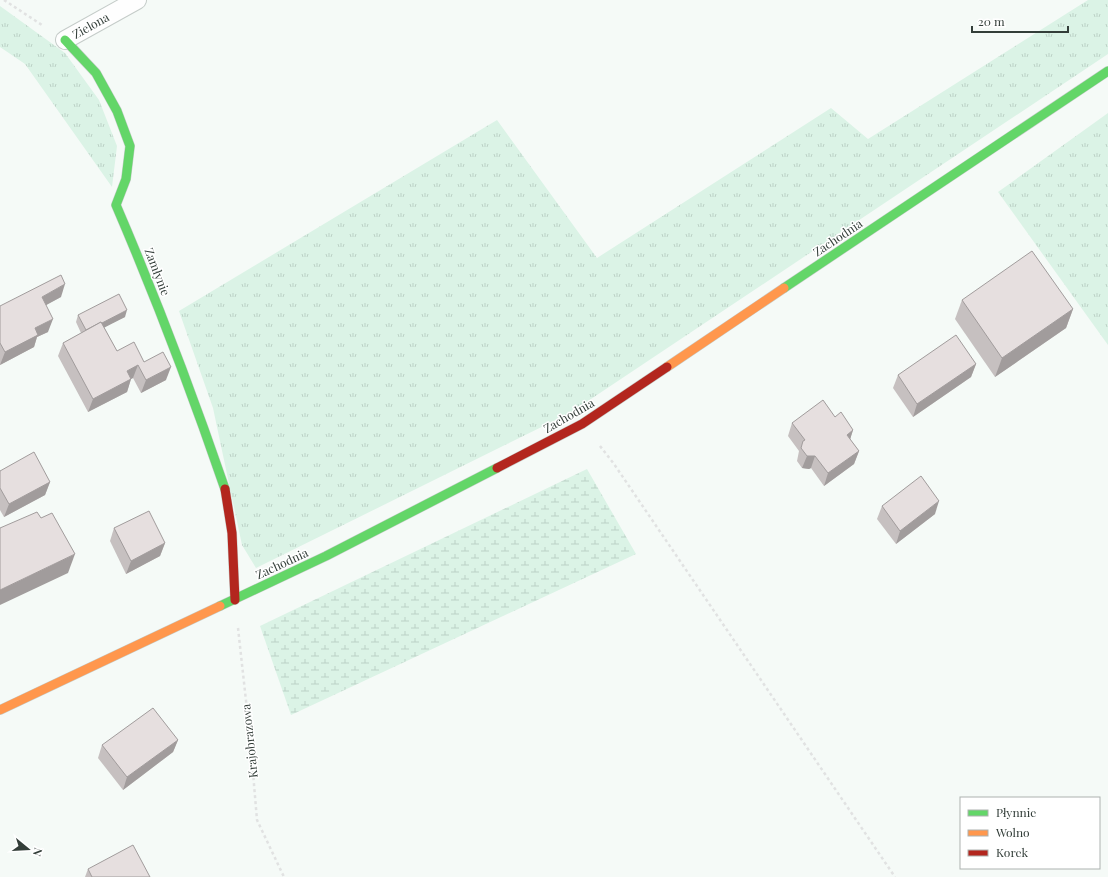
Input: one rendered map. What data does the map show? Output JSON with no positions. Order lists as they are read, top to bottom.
{
  "streets": {
    "street": ["Zachodnia", "Zamłynie"],
    "lane": ["Zielona"],
    "path": ["Krajobrazowa"]
  },
  "crossings": [
    ["Zielona", "Zamłynie"],
    ["Zachodnia", "Zamłynie"],
    ["Zachodnia", "Krajobrazowa"],
    ["Zamłynie", "Krajobrazowa"]
  ],
  "legend": ["Płynnie", "Wolno", "Korek"],
  "scale_bar": "20 m",
  "north": "right"
}
